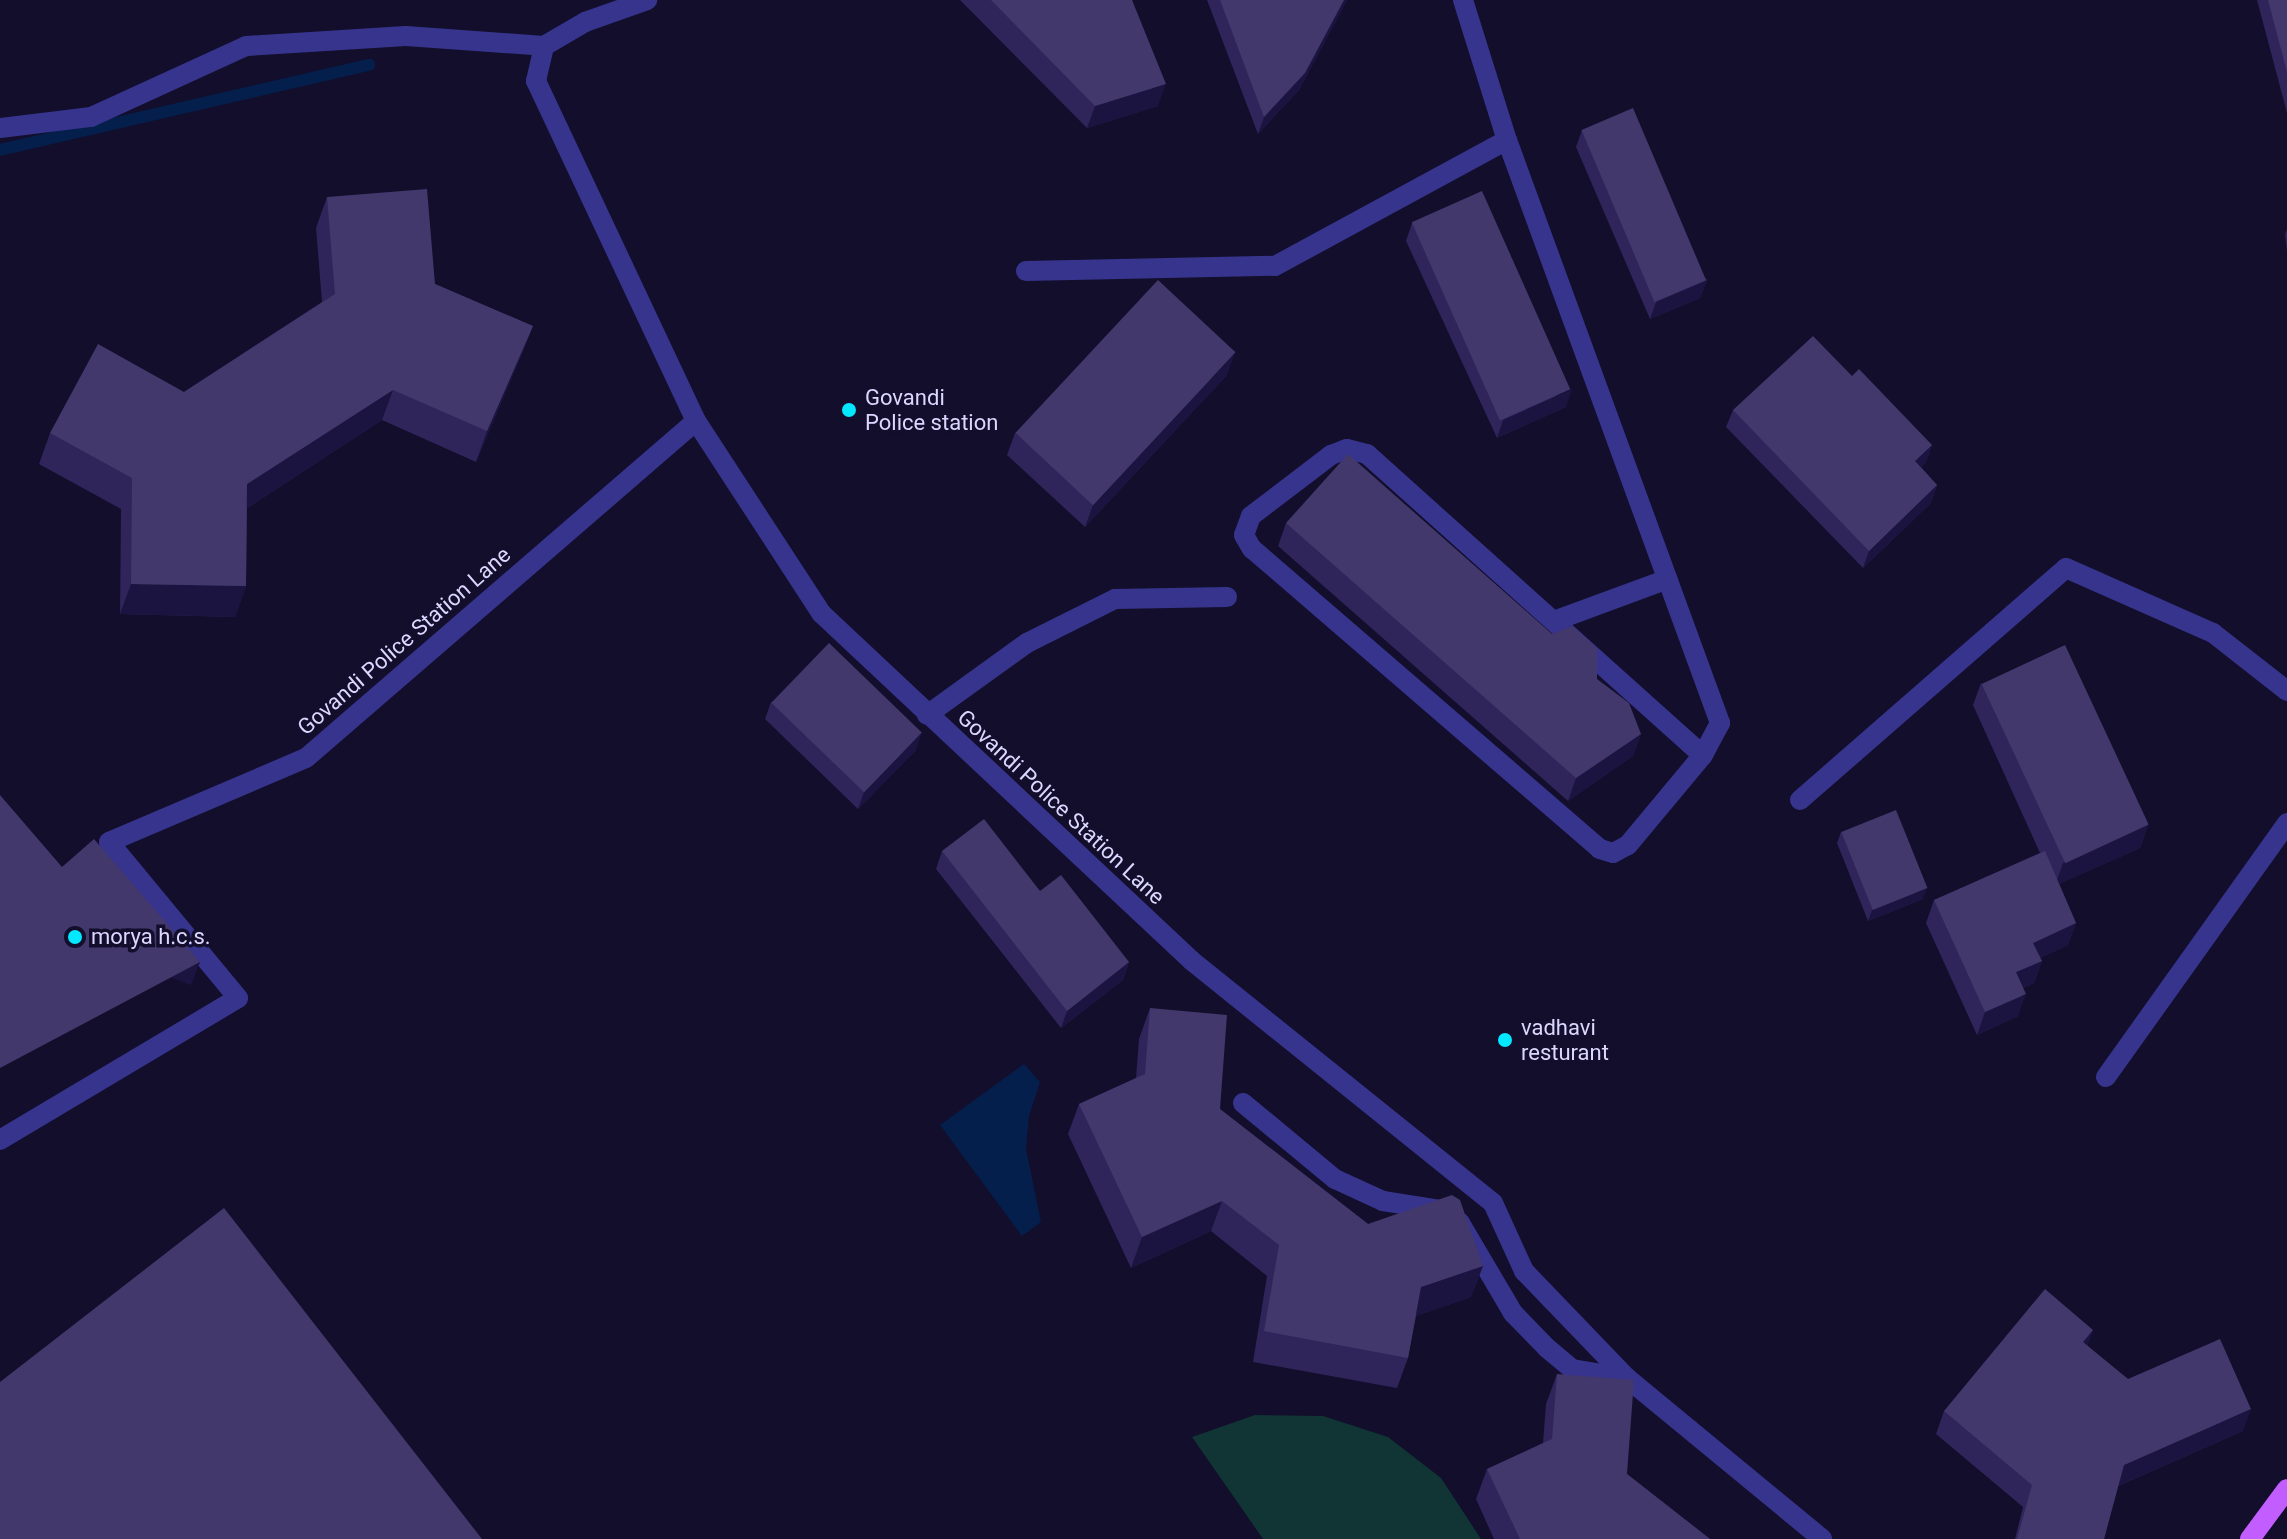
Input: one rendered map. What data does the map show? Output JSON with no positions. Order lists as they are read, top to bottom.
{
  "streets": {
    "street": ["Govandi Police Station Lane"]
  },
  "places": ["Govandi Police station", "morya h.c.s.", "vadhavi resturant"]
}
